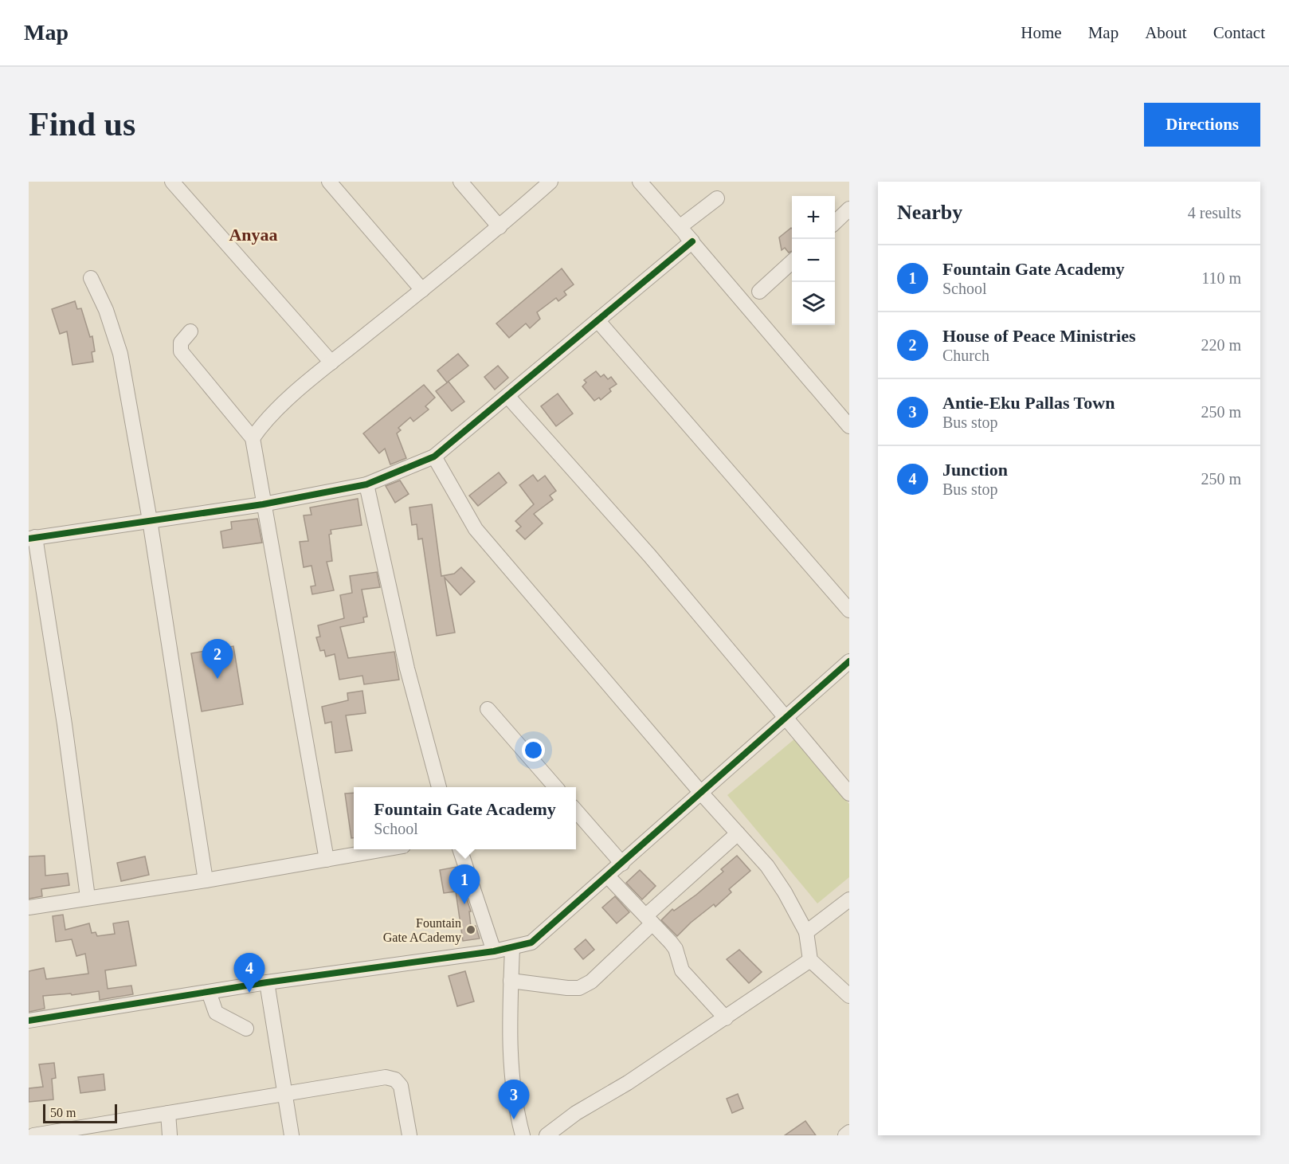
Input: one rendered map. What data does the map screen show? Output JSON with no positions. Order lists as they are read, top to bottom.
{
  "districts": ["Anyaa"],
  "places": ["Fountain Gate ACademy"],
  "scale_bar": "50 m",
  "page": {
    "header": "Map",
    "nav": [
      "Home",
      "Map",
      "About",
      "Contact"
    ],
    "buttons": "Directions",
    "title": "Find us",
    "heading": ["Nearby", "4 results"],
    "map_buttons": ["+", "−"],
    "list": [
      {
        "mark": "1",
        "name": "Fountain Gate Academy",
        "note": "School",
        "value": "110 m"
      },
      {
        "mark": "2",
        "name": "House of Peace Ministries",
        "note": "Church",
        "value": "220 m"
      },
      {
        "mark": "3",
        "name": "Antie-Eku Pallas Town",
        "note": "Bus stop",
        "value": "250 m"
      },
      {
        "mark": "4",
        "name": "Junction",
        "note": "Bus stop",
        "value": "250 m"
      }
    ],
    "pins": [
      "2",
      "1",
      "4",
      "3"
    ],
    "popup": ["Fountain Gate Academy", "School"],
    "scale": "50 m"
  }
}
